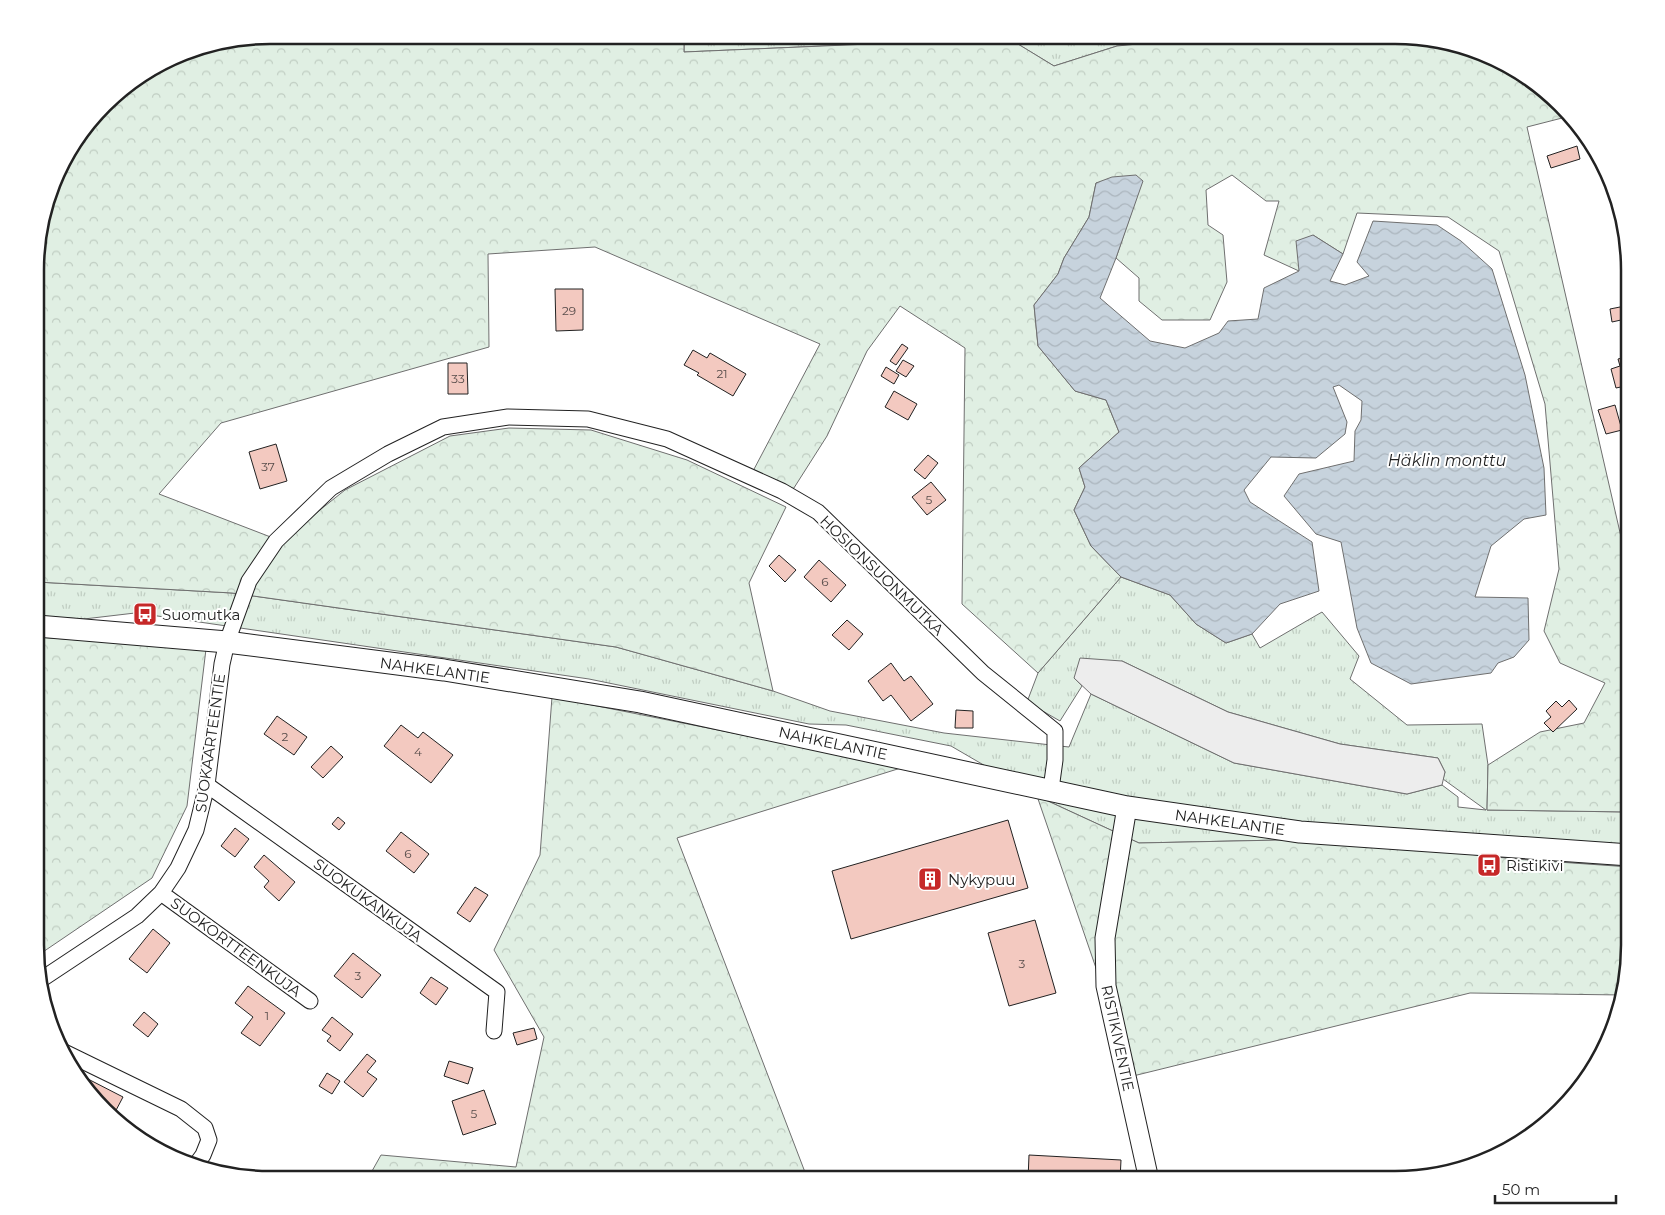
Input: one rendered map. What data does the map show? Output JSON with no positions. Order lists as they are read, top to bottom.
{
  "streets": {
    "main road": ["NAHKELANTIE"],
    "street": [
      "HOSIONSUONMUTKA",
      "SUOKAARTEENTIE",
      "SUOKUKANKUJA",
      "SUOKORTTEENKUJA",
      "RISTIKIVENTIE"
    ]
  },
  "crossings": [
    ["HOSIONSUONMUTKA", "NAHKELANTIE"],
    ["HOSIONSUONMUTKA", "SUOKAARTEENTIE"],
    ["NAHKELANTIE", "SUOKAARTEENTIE"],
    ["NAHKELANTIE", "RISTIKIVENTIE"],
    ["SUOKAARTEENTIE", "SUOKUKANKUJA"],
    ["SUOKAARTEENTIE", "SUOKORTTEENKUJA"]
  ],
  "water": ["Häklin monttu"],
  "places": {
    "bus stop": ["Suomutka", "Ristikivi"],
    "building": ["Nykypuu"]
  },
  "house_numbers": [
    "29",
    "21",
    "33",
    "37",
    "5",
    "6",
    "2",
    "4",
    "6",
    "3",
    "3",
    "1",
    "5"
  ],
  "scale_bar": "50 m"
}
